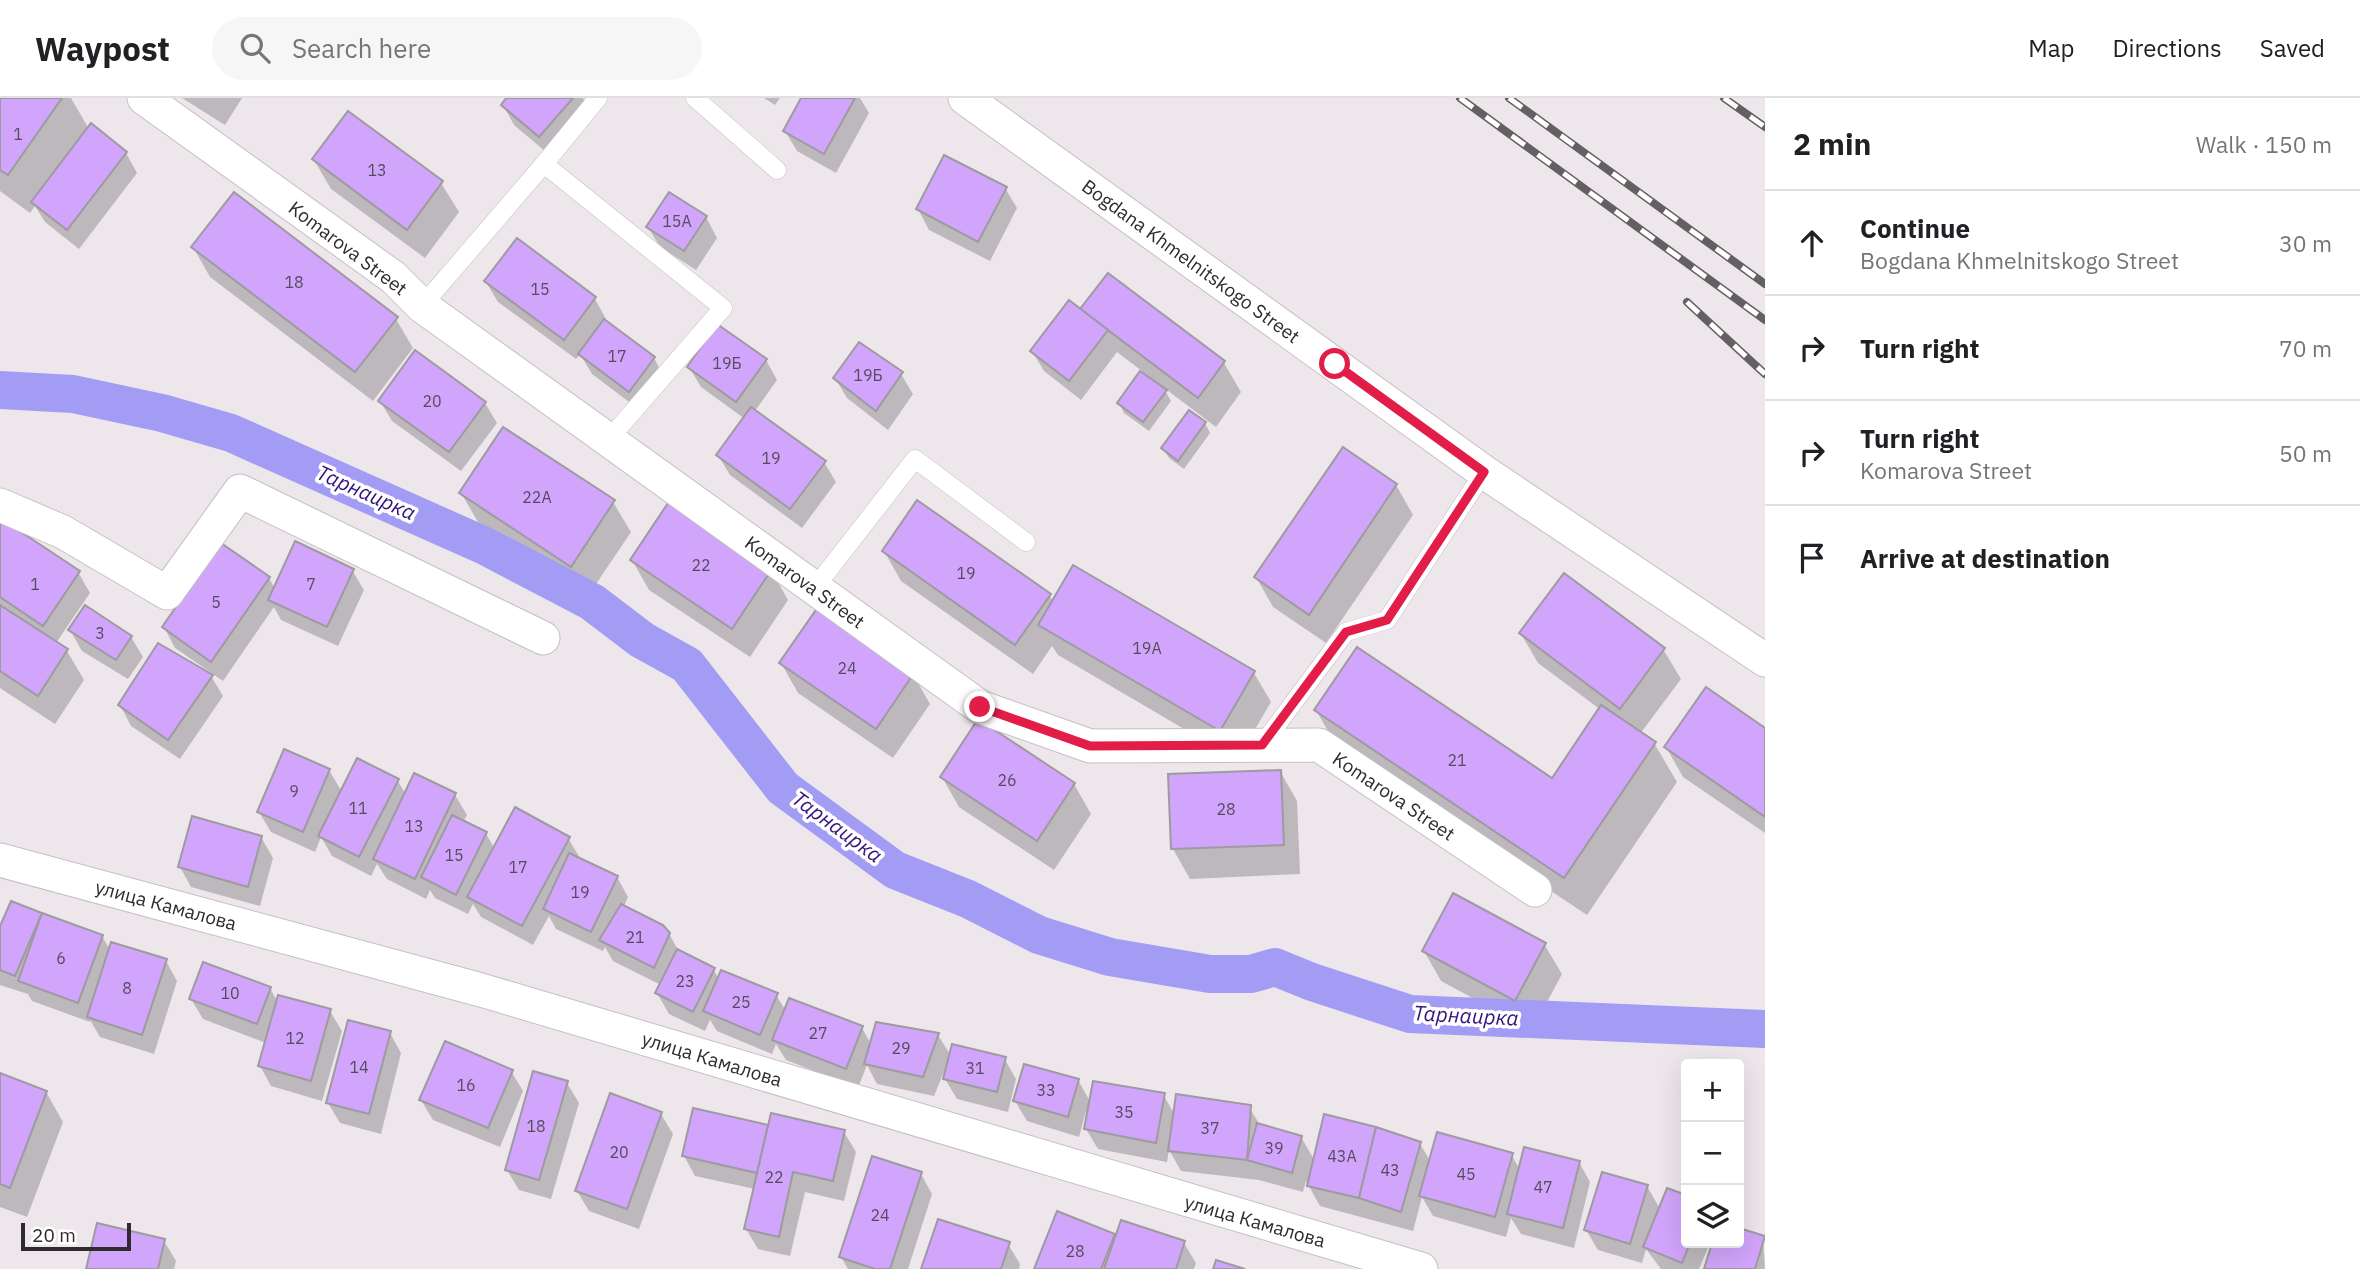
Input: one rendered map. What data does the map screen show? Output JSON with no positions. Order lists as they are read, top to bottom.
{
  "streets": {
    "street": ["Komarova Street", "Bogdana Khmelnitskogo Street", "улица Камалова"]
  },
  "water": ["Тарнаирка"],
  "house_numbers": [
    "1",
    "13",
    "15А",
    "18",
    "15",
    "17",
    "19Б",
    "19Б",
    "20",
    "19",
    "22А",
    "22",
    "19",
    "1",
    "7",
    "5",
    "3",
    "19А",
    "24",
    "21",
    "26",
    "9",
    "11",
    "28",
    "13",
    "15",
    "17",
    "19",
    "21",
    "6",
    "23",
    "8",
    "10",
    "25",
    "27",
    "12",
    "29",
    "14",
    "31",
    "16",
    "33",
    "35",
    "18",
    "37",
    "39",
    "20",
    "43А",
    "43",
    "45",
    "22",
    "47",
    "24",
    "28"
  ],
  "scale_bar": "20 m",
  "page": {
    "header": "Waypost",
    "search": "Search here",
    "nav": ["Map", "Directions", "Saved"],
    "heading": ["2 min", "Walk · 150 m"],
    "list": [
      ["Continue", "Bogdana Khmelnitskogo Street", "30 m"],
      ["Turn right", "70 m"],
      ["Turn right", "Komarova Street", "50 m"],
      "Arrive at destination"
    ],
    "map_buttons": ["+", "−"],
    "scale": "20 m"
  }
}
